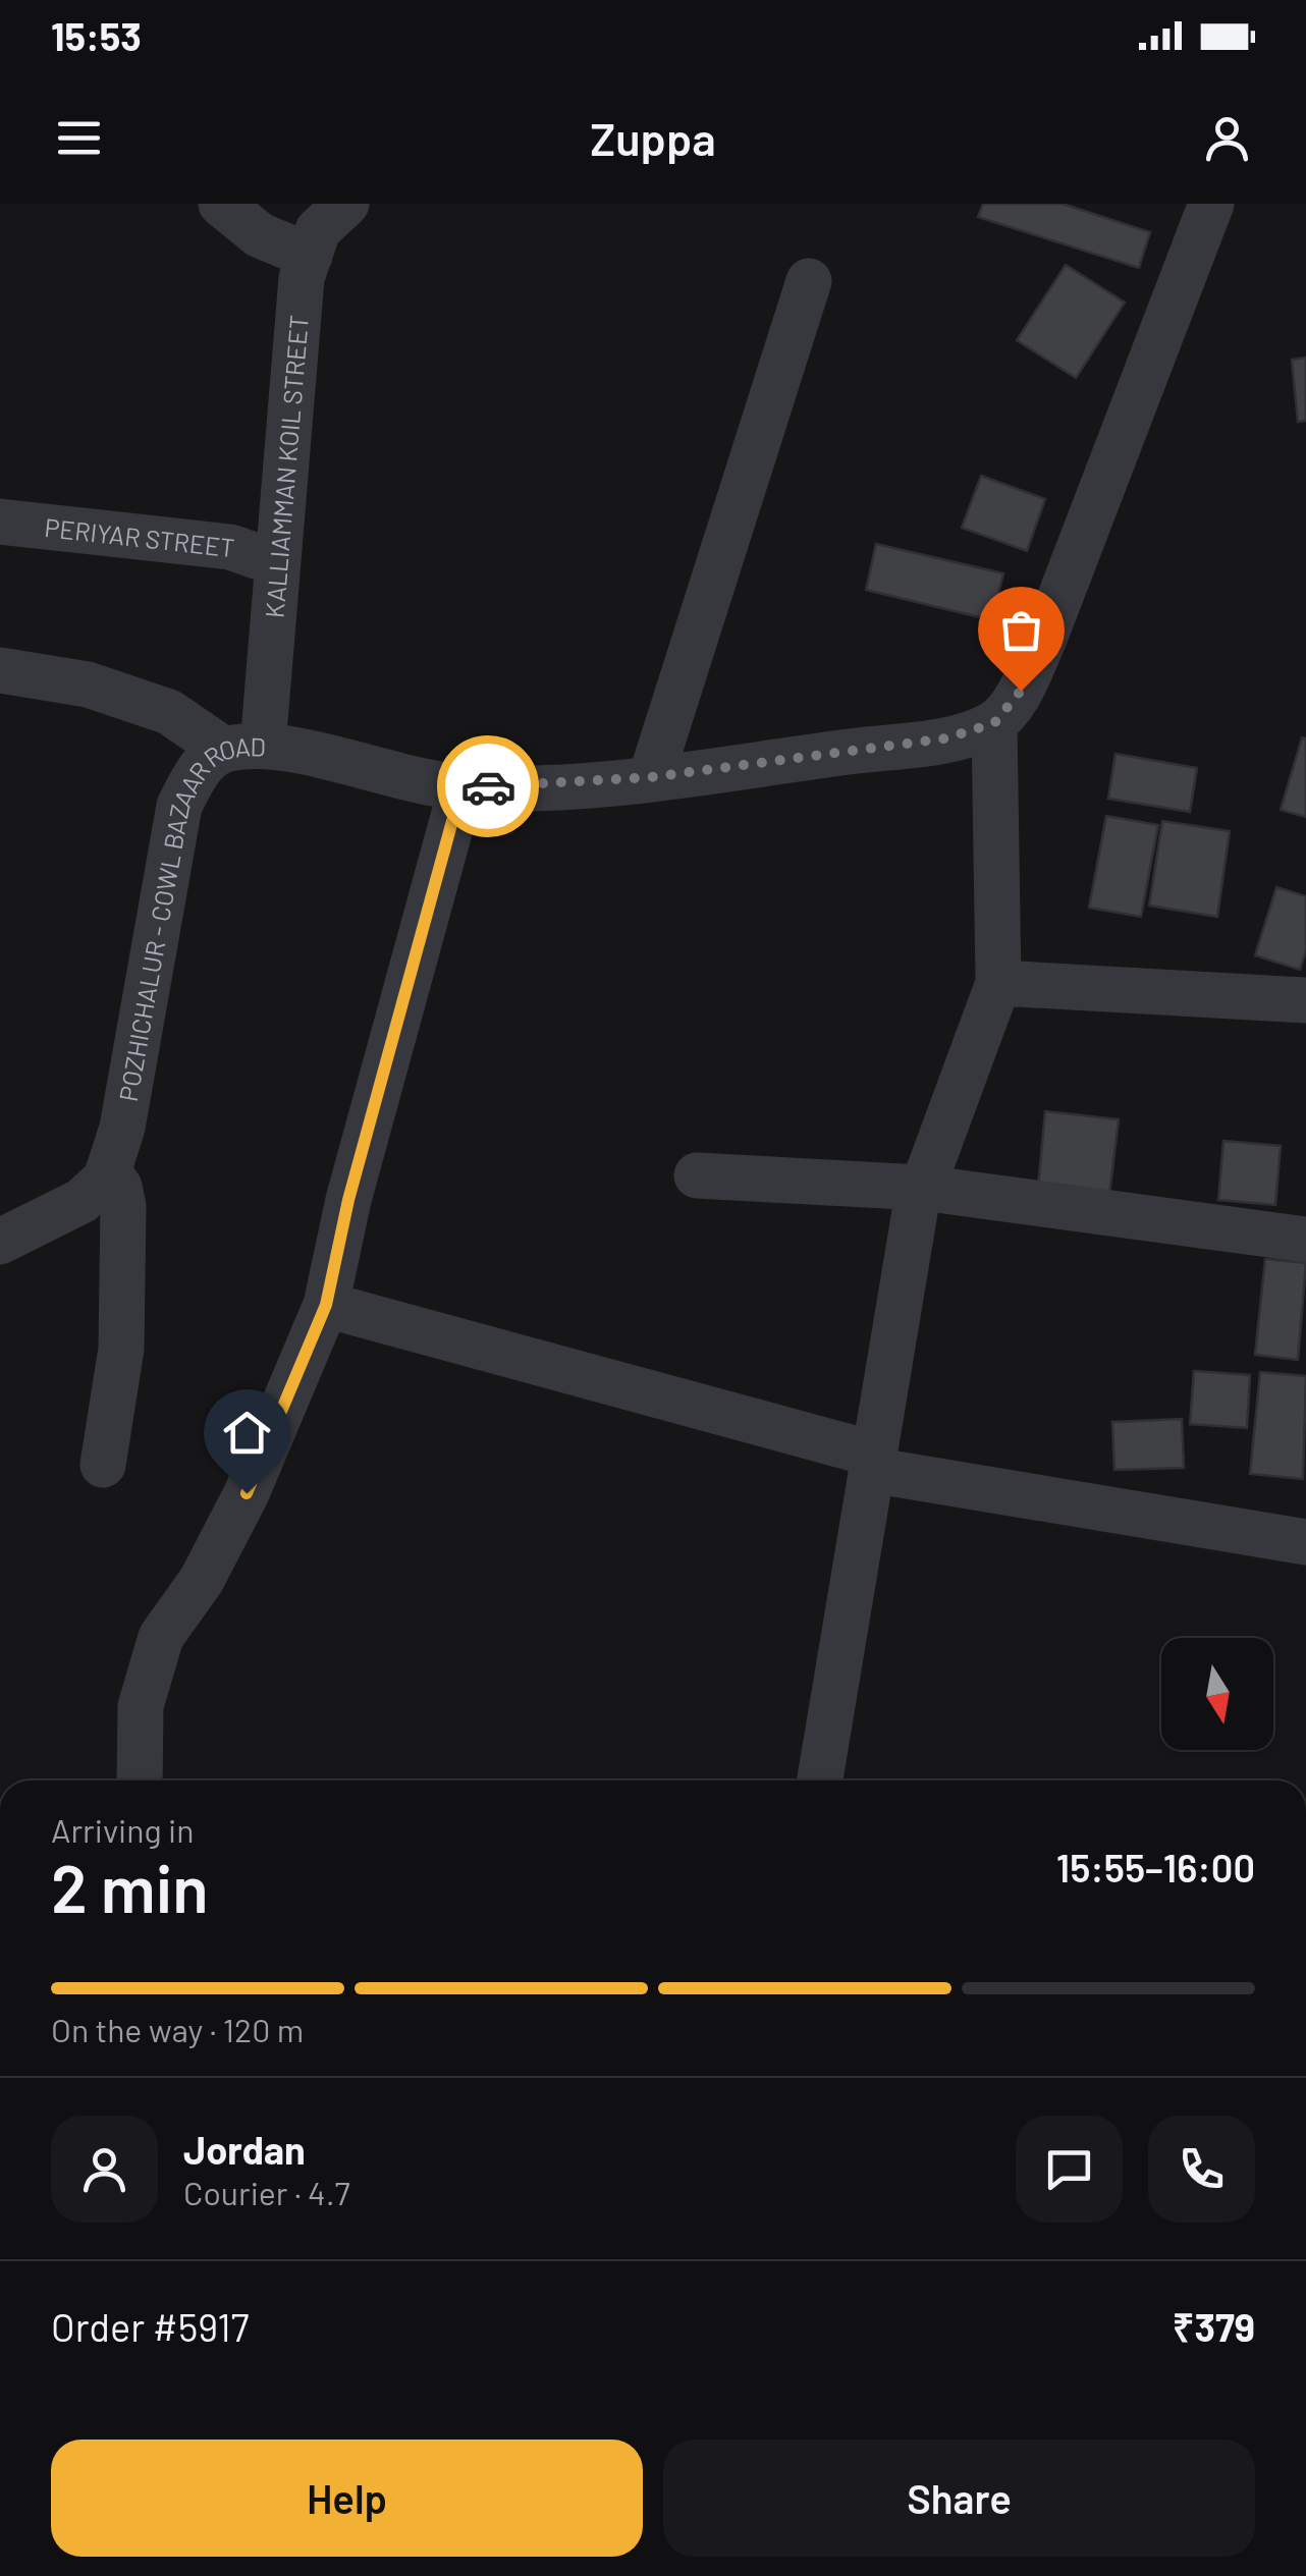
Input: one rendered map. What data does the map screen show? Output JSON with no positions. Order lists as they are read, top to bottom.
{
  "streets": {
    "street": ["KALLIAMMAN KOIL STREET", "PERIYAR STREET", "POZHICHALUR - COWL BAZAAR ROAD"]
  },
  "crossings": [
    ["KALLIAMMAN KOIL STREET", "PERIYAR STREET"],
    ["KALLIAMMAN KOIL STREET", "POZHICHALUR - COWL BAZAAR ROAD"]
  ],
  "north": "bottom",
  "page": {
    "status": "15:53",
    "header": "Zuppa",
    "heading": ["2 min", "Arriving in", "15:55–16:00"],
    "panel": [
      "Jordan",
      "Courier · 4.7",
      "Order #5917",
      "₹379"
    ],
    "bar": "On the way · 120 m",
    "buttons": ["Help", "Share"]
  }
}
